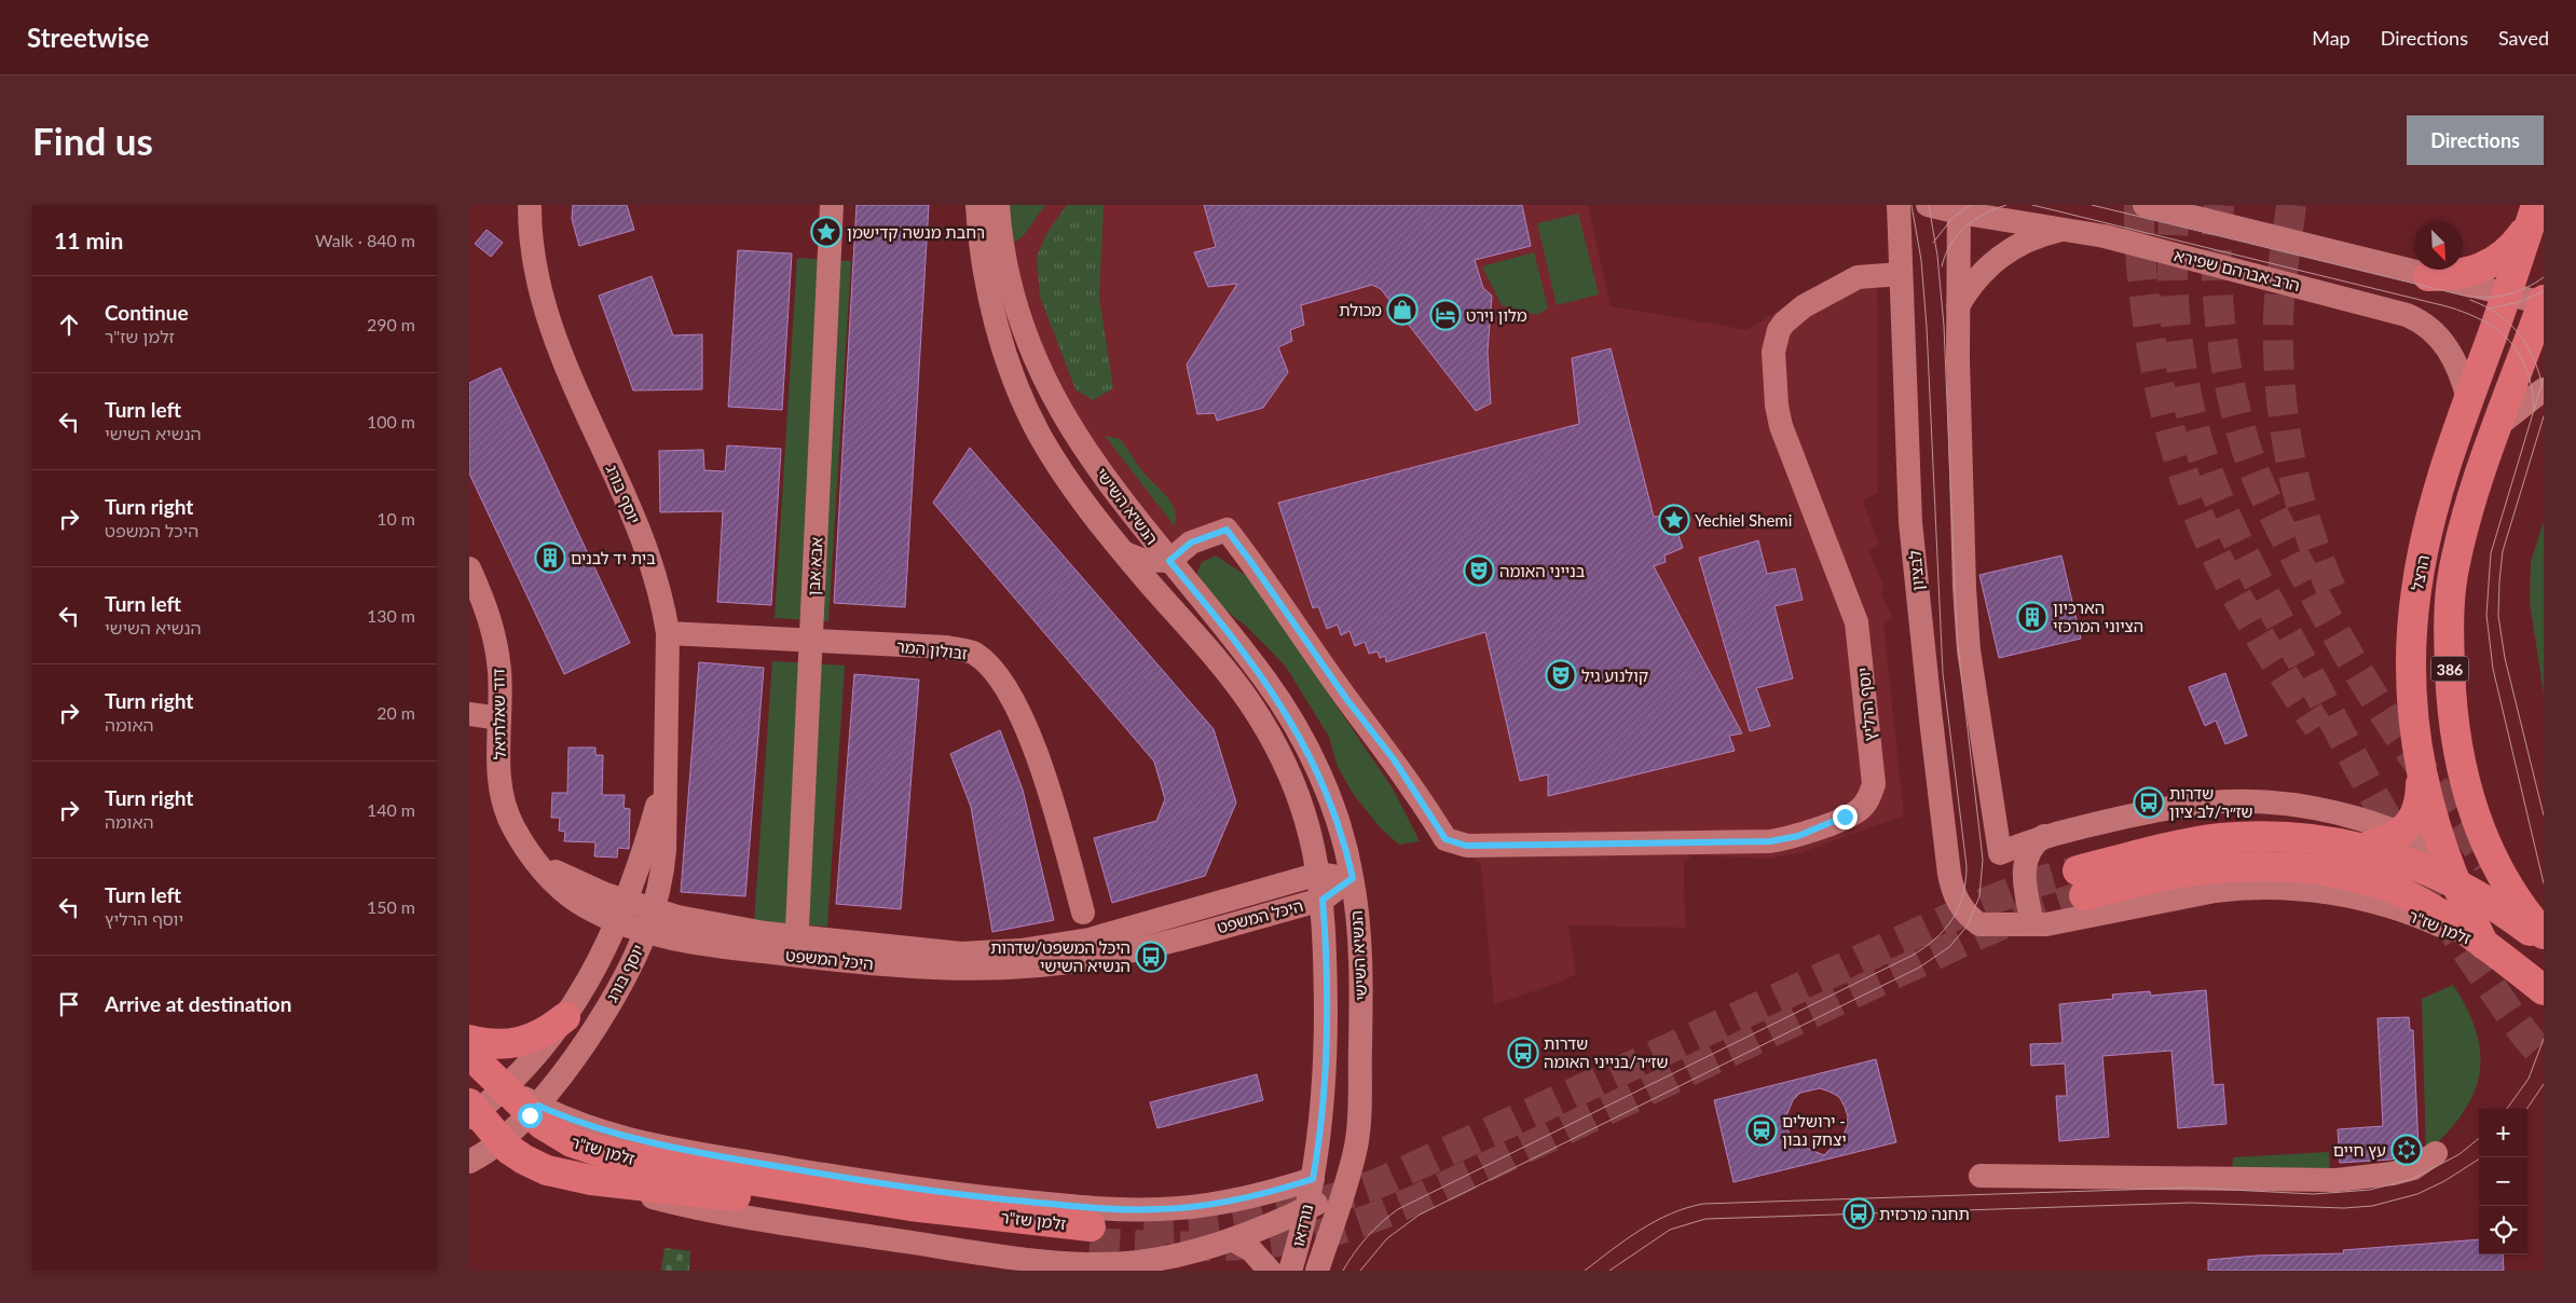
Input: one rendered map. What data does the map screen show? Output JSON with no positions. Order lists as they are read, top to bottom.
{
  "streets": {
    "main road": ["הרצל", "386", "זלמן שז\"ר"],
    "street": [
      "הרב אברהם שפירא",
      "יוסף בורג",
      "הנשיא השישי",
      "אבא אבן",
      "לבציון",
      "זבולון המר",
      "יוסף הרליץ",
      "דוד שאלתיאל",
      "היכל המשפט",
      "נורדאו"
    ]
  },
  "crossings": [
    ["הרב אברהם שפירא", "הרצל"],
    ["יוסף בורג", "זבולון המר"],
    ["יוסף בורג", "דוד שאלתיאל"],
    ["יוסף בורג", "היכל המשפט"],
    ["יוסף בורג", "זלמן שז\"ר"],
    ["הנשיא השישי", "יוסף הרליץ"],
    ["הנשיא השישי", "היכל המשפט"],
    ["הנשיא השישי", "זלמן שז\"ר"],
    ["הנשיא השישי", "נורדאו"],
    ["אבא אבן", "זבולון המר"],
    ["לבציון", "יוסף הרליץ"],
    ["לבציון", "זלמן שז\"ר"],
    ["הרצל", "זלמן שז\"ר"],
    ["דוד שאלתיאל", "היכל המשפט"],
    ["זלמן שז\"ר", "נורדאו"]
  ],
  "places": {
    "place": ["רחבת מנשה קדישמן", "Yechiel Shemi"],
    "shop": ["מכולת"],
    "hotel": ["מלון וירט"],
    "building": ["בית יד לבנים", "הארכיון הציוני המרכזי"],
    "theatre": ["בנייני האומה", "קולנוע גיל"],
    "bus stop": [
      "שדרות שז״ר/לב ציון",
      "היכל המשפט/שדרות הנשיא השישי",
      "שדרות שז״ר/בנייני האומה",
      "תחנה מרכזית"
    ],
    "station": ["ירושלים - יצחק נבון"],
    "synagogue": ["עץ חיים"]
  },
  "north": "bottom right",
  "page": {
    "header": "Streetwise",
    "nav": ["Map", "Directions", "Saved"],
    "buttons": "Directions",
    "title": "Find us",
    "heading": ["11 min", "Walk · 840 m"],
    "list": [
      ["Continue", "זלמן שז\"ר", "290 m"],
      ["Turn left", "הנשיא השישי", "100 m"],
      ["Turn right", "היכל המשפט", "10 m"],
      ["Turn left", "הנשיא השישי", "130 m"],
      ["Turn right", "האומה", "20 m"],
      ["Turn right", "האומה", "140 m"],
      ["Turn left", "יוסף הרליץ", "150 m"],
      "Arrive at destination"
    ],
    "map_buttons": ["+", "−"]
  }
}
